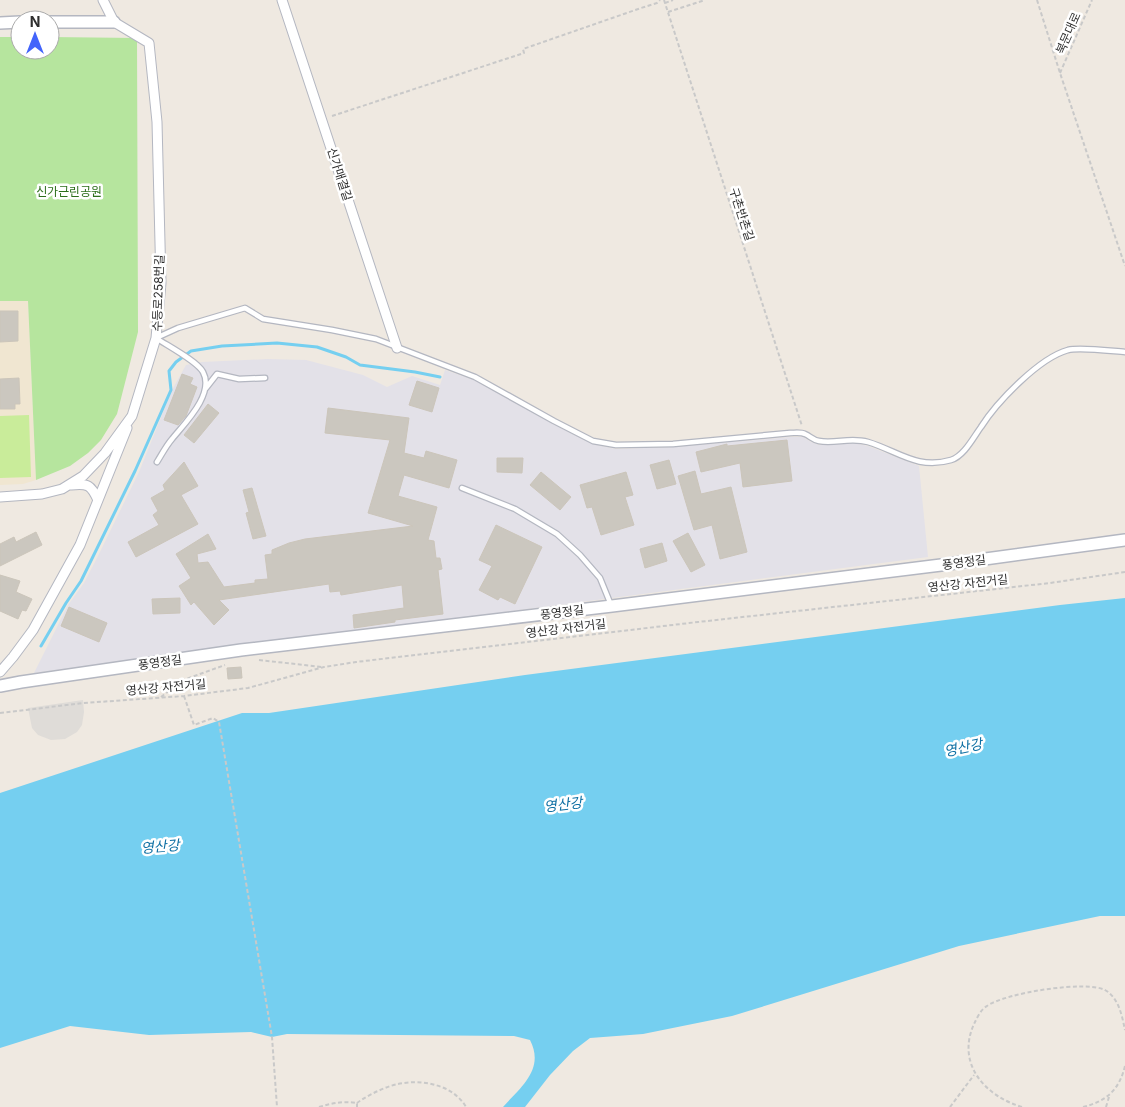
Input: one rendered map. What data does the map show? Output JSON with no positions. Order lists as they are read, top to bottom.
{
  "streets": {
    "street": ["신가매결길", "수등로258번길", "풍영정길"],
    "path": ["북문대로", "구촌반촌길", "영산강 자전거길"]
  },
  "water": ["영산강"],
  "parks": ["신가근린공원"],
  "north": "top"
}
